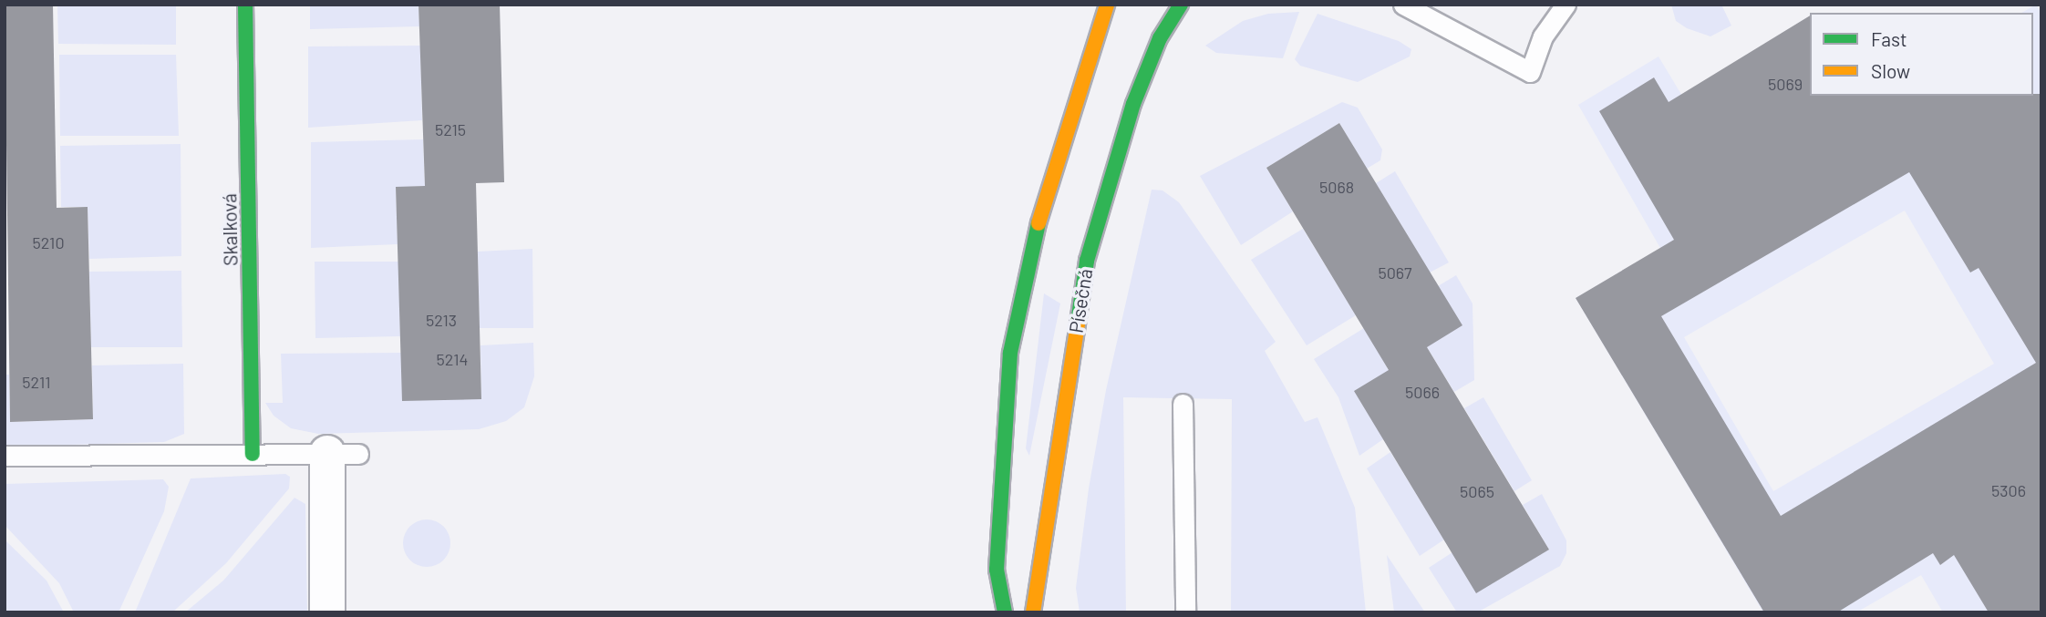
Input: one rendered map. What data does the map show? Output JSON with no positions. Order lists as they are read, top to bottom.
{
  "streets": {
    "street": ["Skalková", "Písečná"]
  },
  "house_numbers": [
    "5069",
    "5215",
    "5068",
    "5210",
    "5067",
    "5213",
    "5214",
    "5211",
    "5066",
    "5306",
    "5065"
  ],
  "legend": ["Fast", "Slow"]
}
